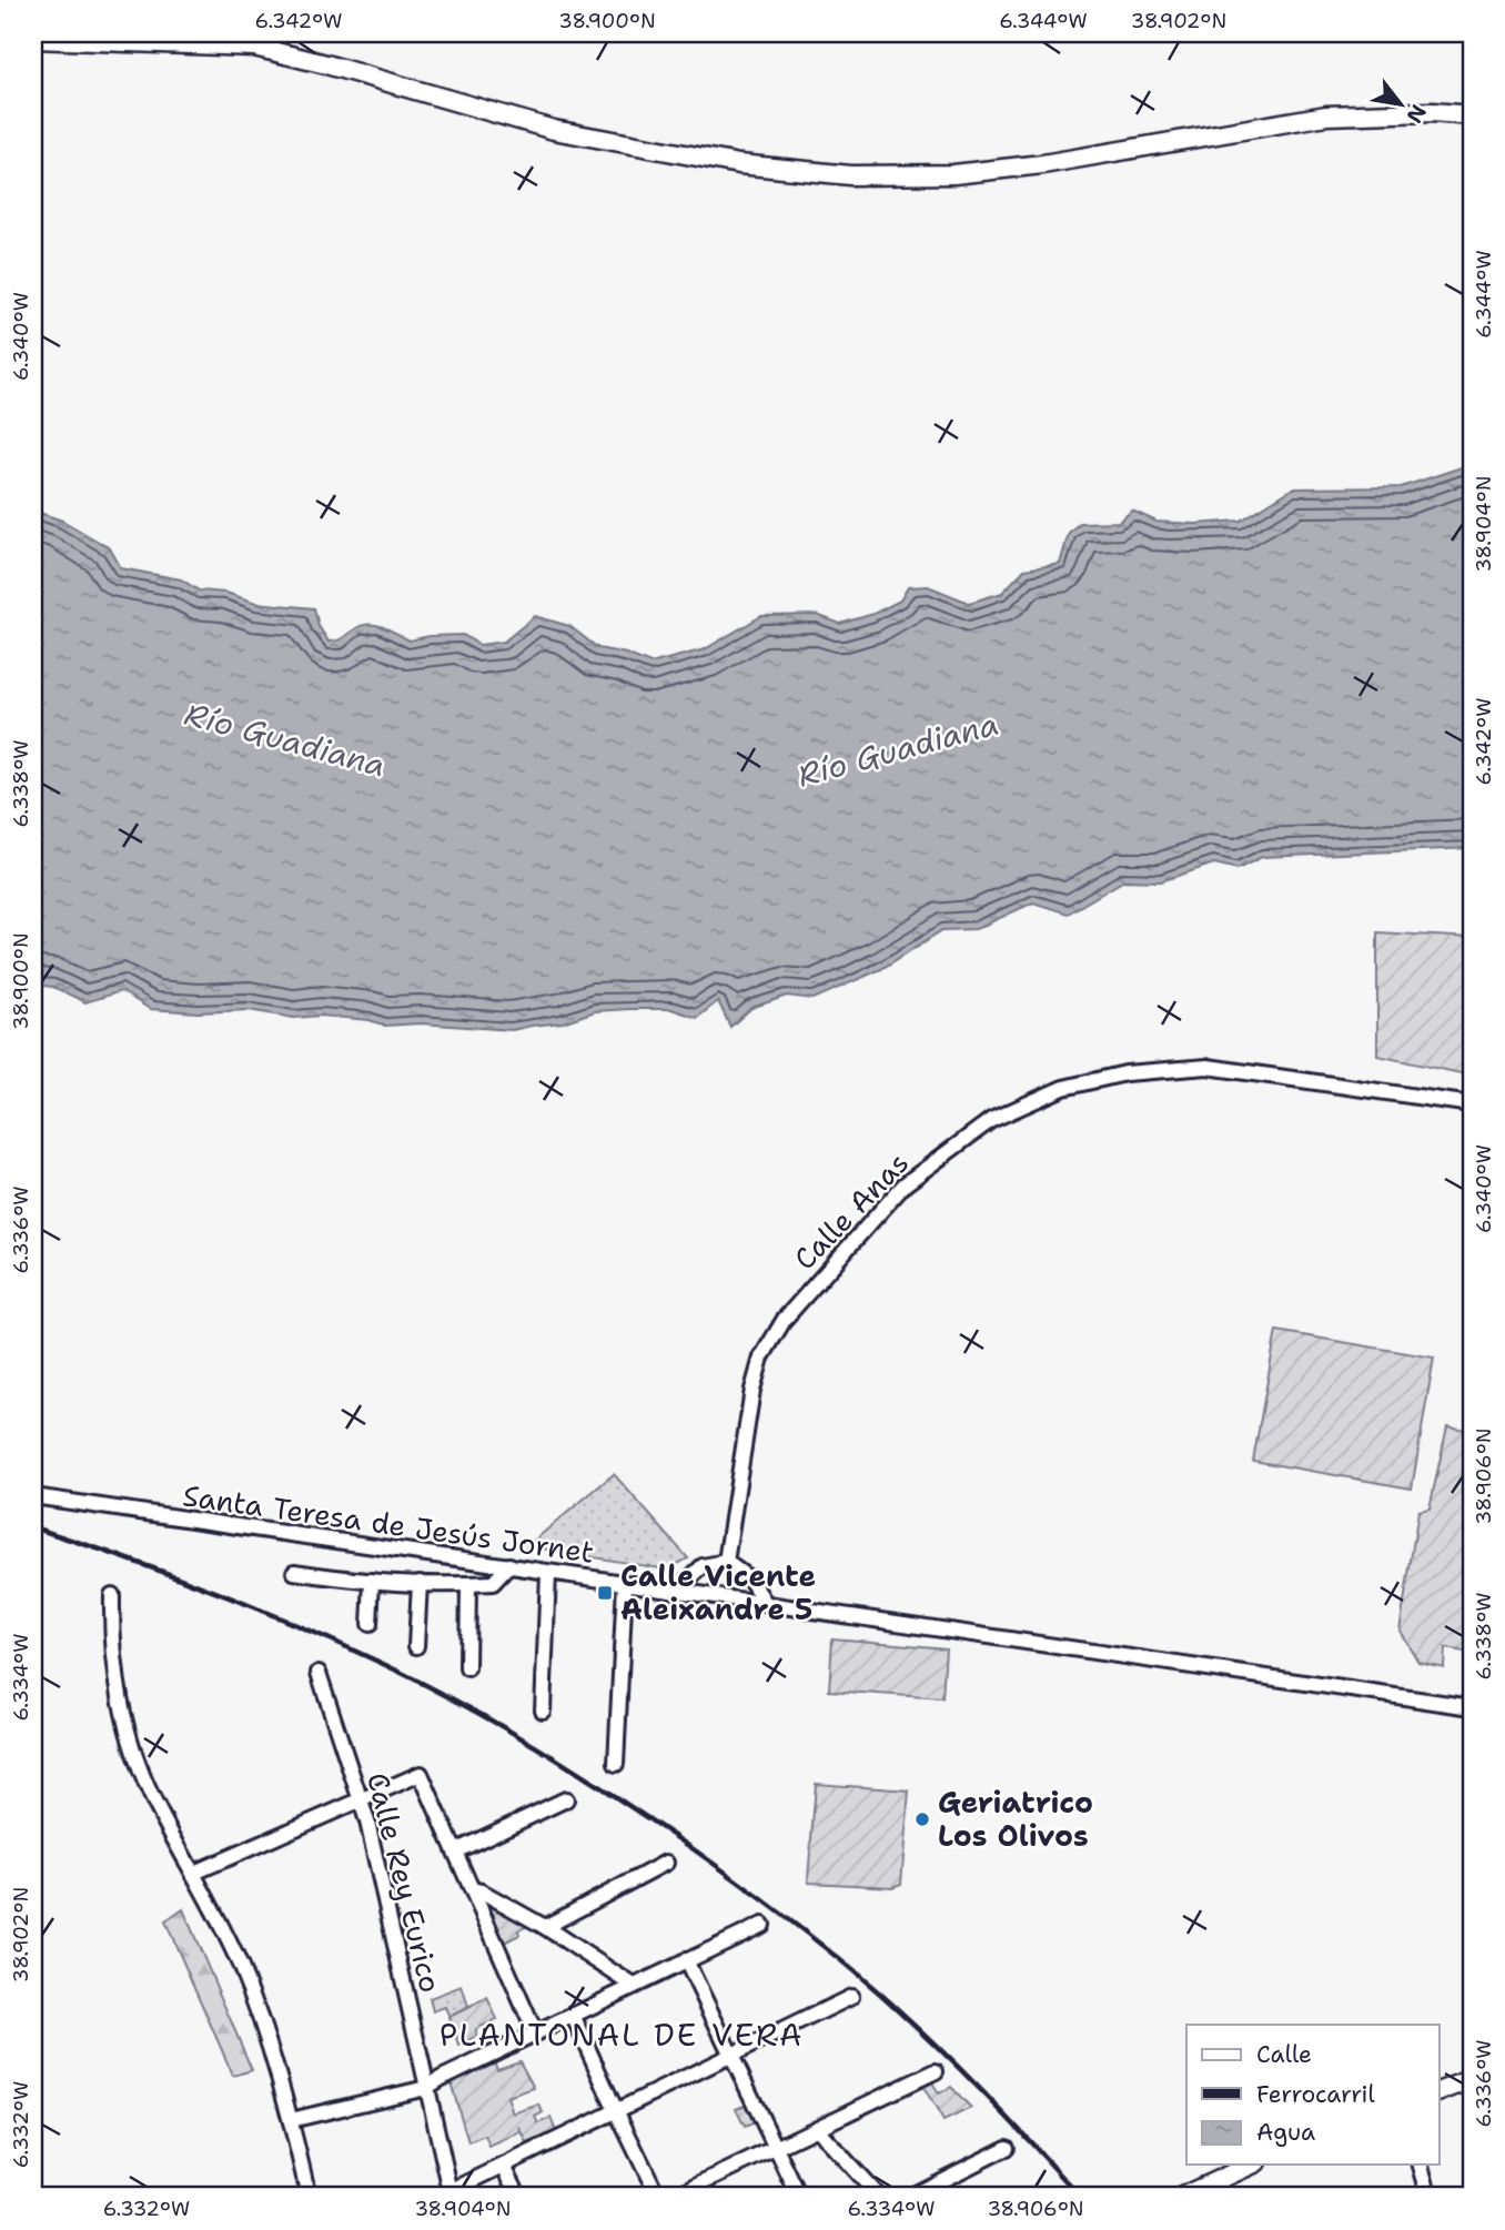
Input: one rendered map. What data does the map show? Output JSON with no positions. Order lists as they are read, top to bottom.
{
  "streets": {
    "street": ["Calle Anas", "Santa Teresa de Jesús Jornet", "Calle Rey Eurico"]
  },
  "districts": ["PLANTONAL DE VERA"],
  "water": ["Río Guadiana"],
  "places": {
    "transit": ["Calle Vicente Aleixandre 5"],
    "other": ["Geriatrico Los Olivos"]
  },
  "legend": ["Calle", "Ferrocarril", "Agua"],
  "north": "bottom right",
  "coordinates": [
    "6.342°W",
    "38.900°N",
    "6.344°W",
    "38.902°N",
    "6.340°W",
    "38.904°N",
    "6.338°W",
    "6.336°W",
    "38.906°N",
    "6.334°W",
    "6.332°W"
  ]
}
